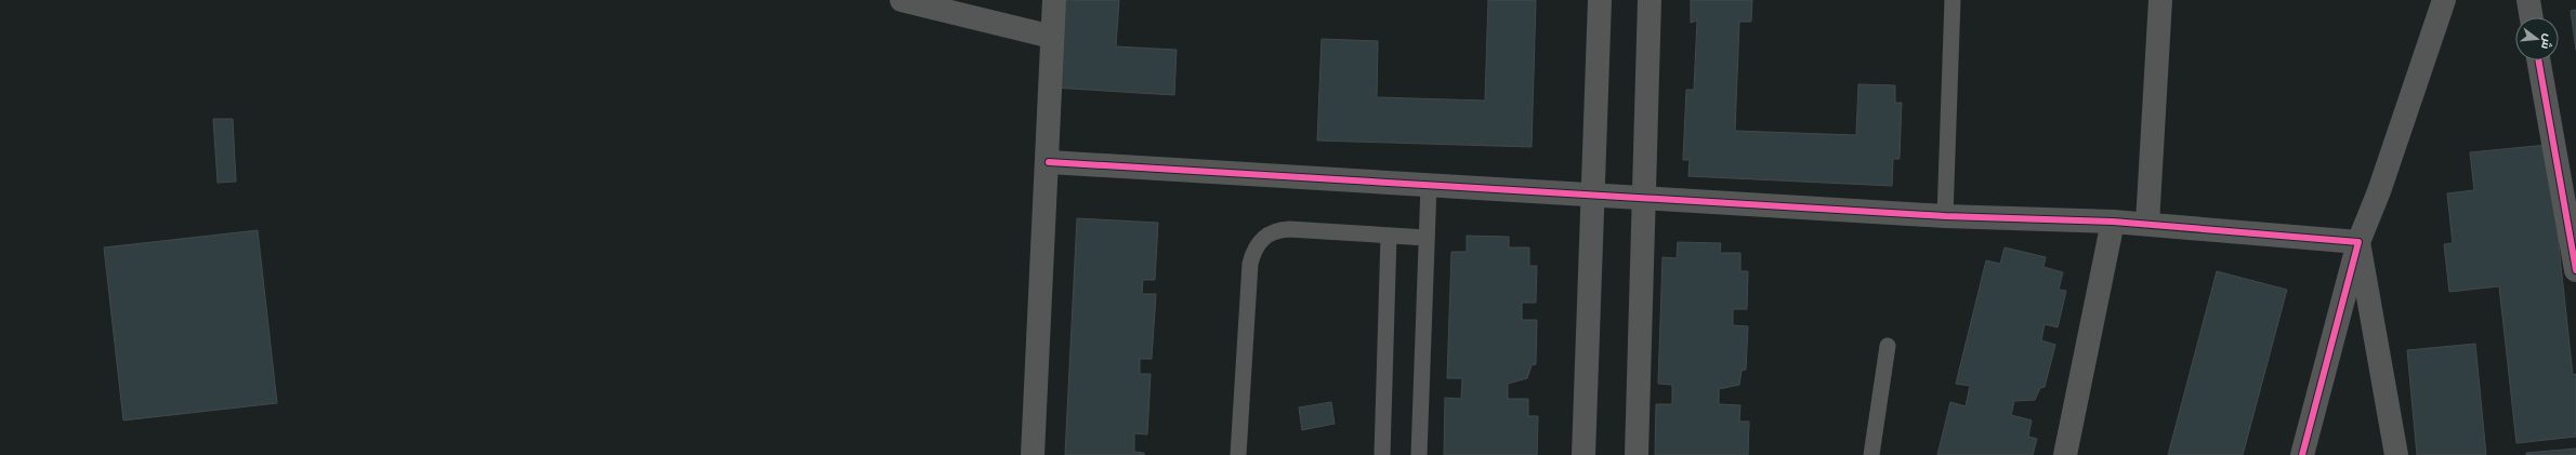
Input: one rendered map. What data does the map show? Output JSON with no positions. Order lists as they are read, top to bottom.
{
  "north": "right"
}
